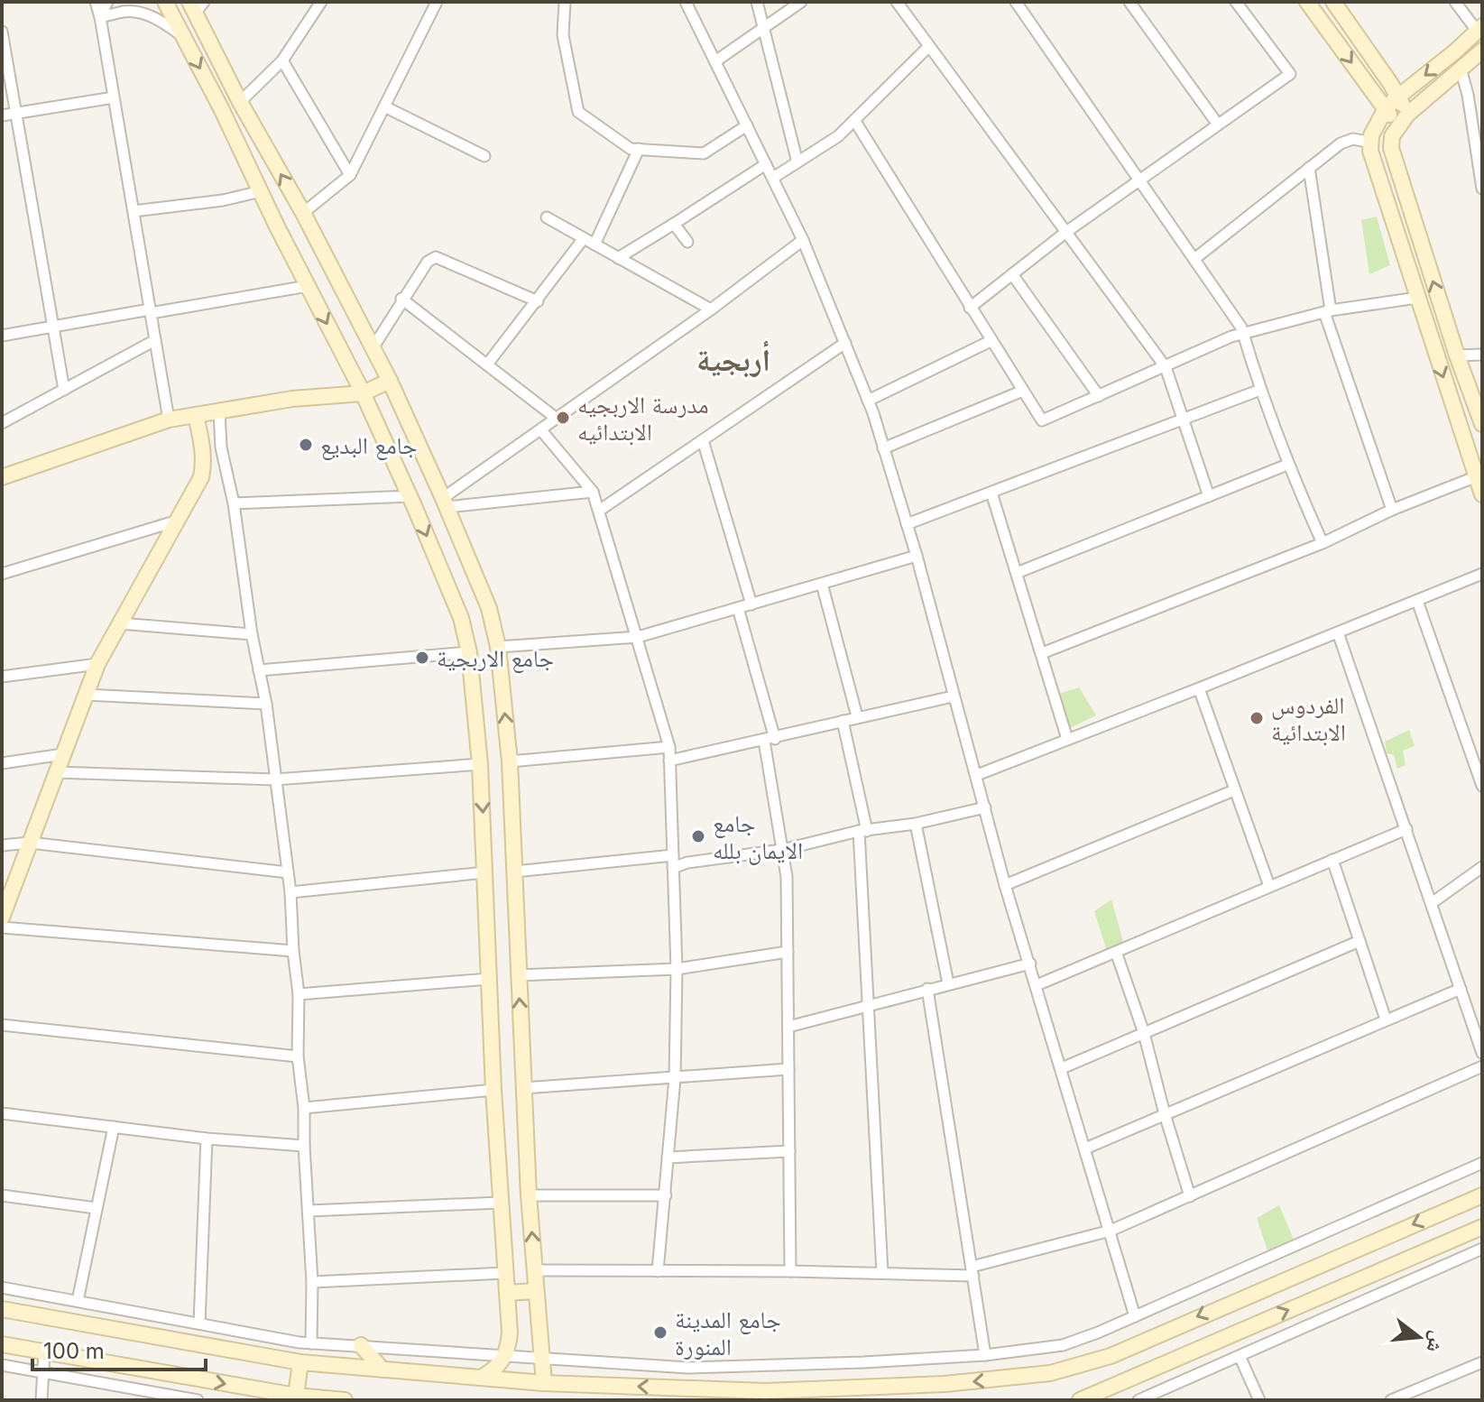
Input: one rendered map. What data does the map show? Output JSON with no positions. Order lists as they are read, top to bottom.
{
  "districts": ["أربجية"],
  "places": [
    "مدرسة الاربجيه الابتدائيه",
    "جامع البديع",
    "جامع الاربجية",
    "الفردوس الابتدائية",
    "جامع الايمان بلله",
    "جامع المدينة المنورة"
  ],
  "scale_bar": "100 m",
  "north": "right"
}
